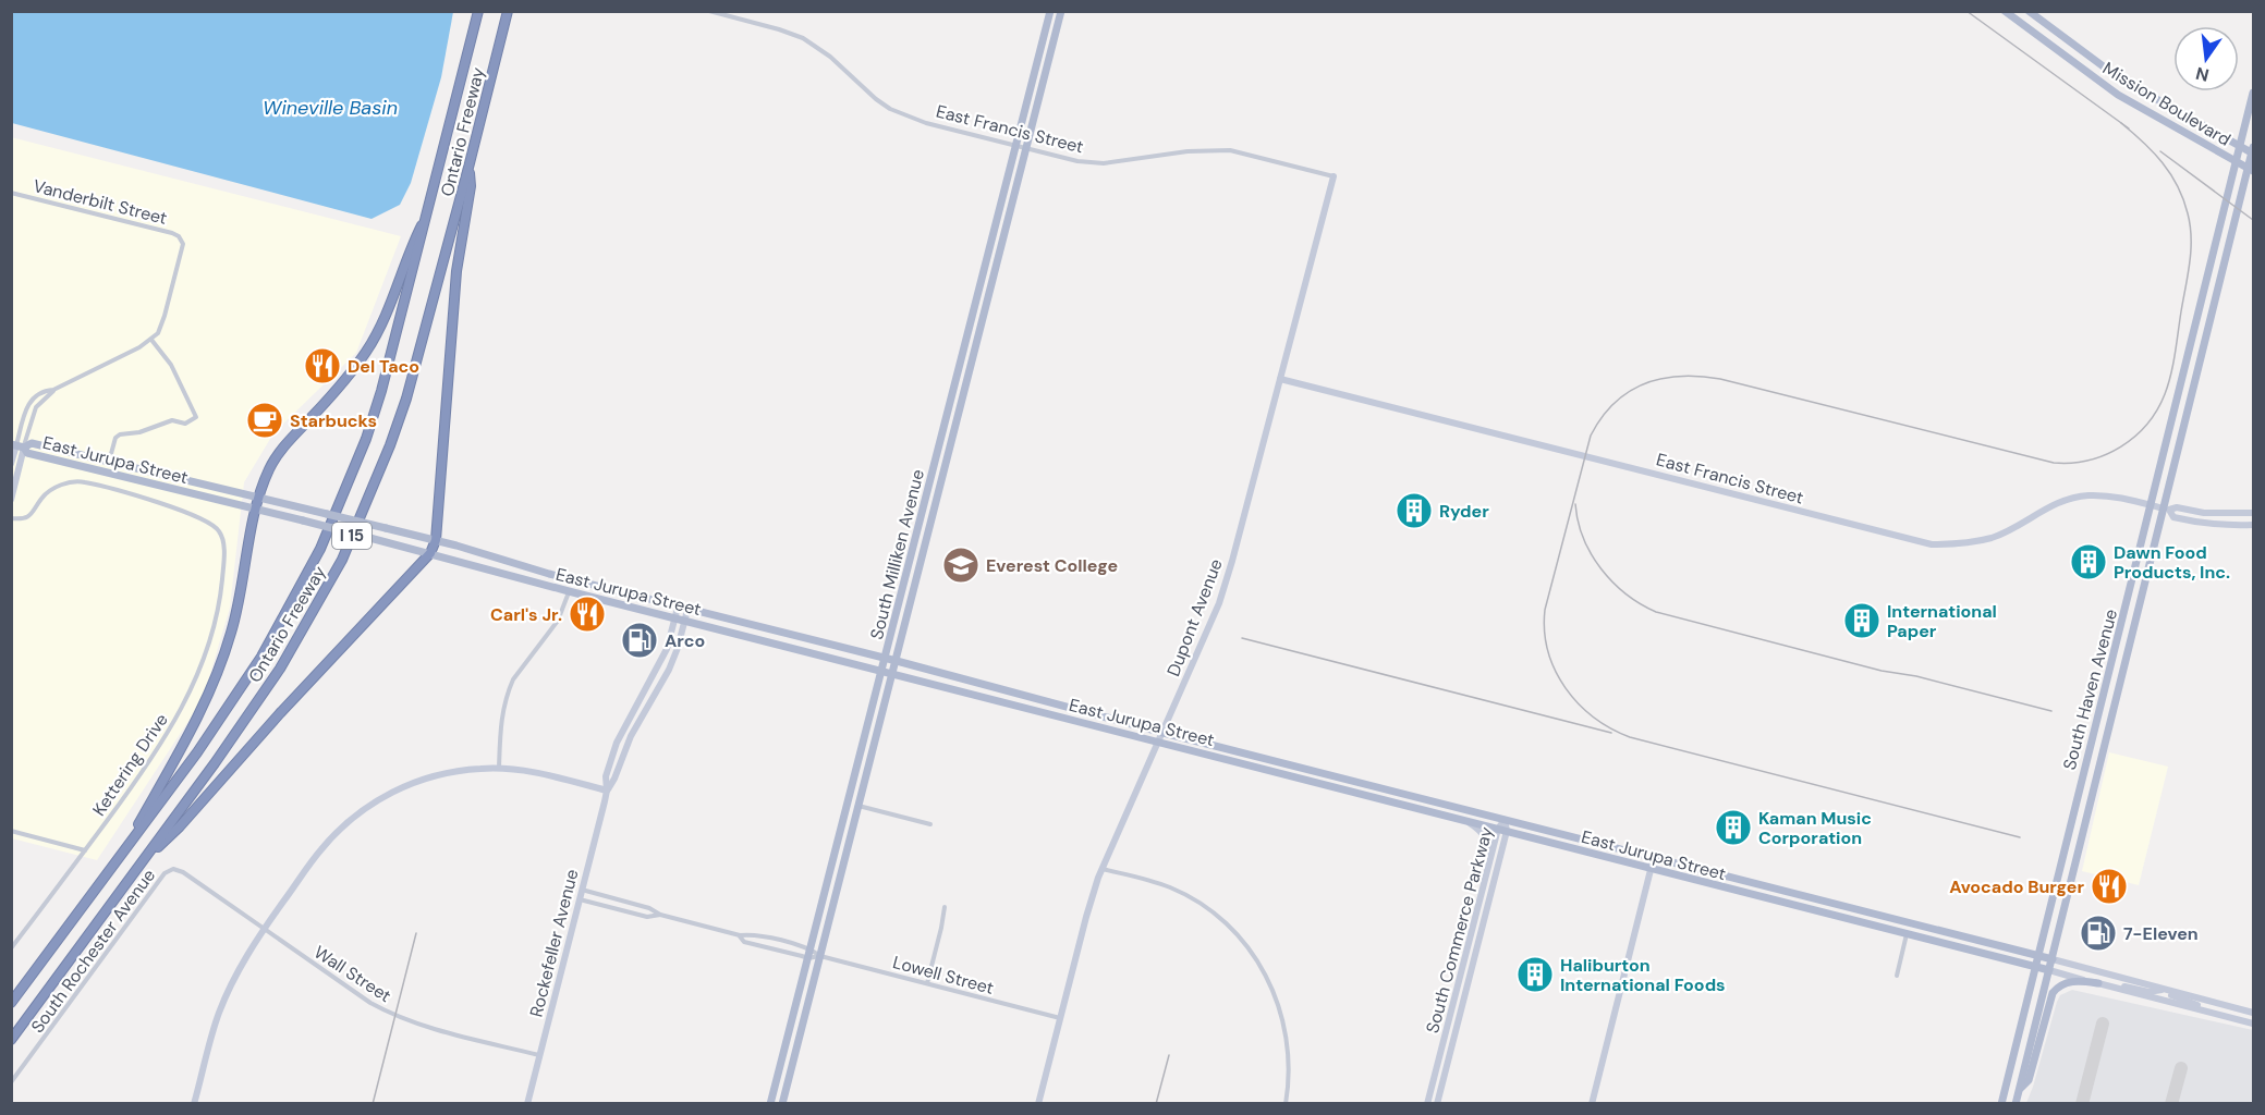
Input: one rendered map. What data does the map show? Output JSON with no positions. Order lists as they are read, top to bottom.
{
  "streets": {
    "highway": ["Ontario Freeway", "I 15"],
    "main road": [
      "Mission Boulevard",
      "East Jurupa Street",
      "South Milliken Avenue",
      "South Haven Avenue"
    ],
    "street": [
      "East Francis Street",
      "Vanderbilt Street",
      "Dupont Avenue",
      "Kettering Drive",
      "South Commerce Parkway",
      "Rockefeller Avenue",
      "South Rochester Avenue",
      "Wall Street",
      "Lowell Street"
    ]
  },
  "crossings": [
    ["Mission Boulevard", "South Haven Avenue"],
    ["East Francis Street", "South Milliken Avenue"],
    ["East Francis Street", "Dupont Avenue"],
    ["East Francis Street", "South Haven Avenue"],
    ["East Jurupa Street", "South Milliken Avenue"],
    ["East Jurupa Street", "Dupont Avenue"],
    ["East Jurupa Street", "South Haven Avenue"],
    ["East Jurupa Street", "South Commerce Parkway"],
    ["East Jurupa Street", "Rockefeller Avenue"],
    ["South Milliken Avenue", "Lowell Street"],
    ["Dupont Avenue", "Lowell Street"],
    ["Rockefeller Avenue", "Wall Street"],
    ["Rockefeller Avenue", "Lowell Street"],
    ["South Rochester Avenue", "Wall Street"]
  ],
  "water": ["Wineville Basin"],
  "places": {
    "restaurant": ["Del Taco", "Carl's Jr.", "Avocado Burger"],
    "cafe": ["Starbucks"],
    "building": [
      "Ryder",
      "Dawn Food Products, Inc.",
      "International Paper",
      "Kaman Music Corporation",
      "Haliburton International Foods"
    ],
    "school or university": ["Everest College"],
    "fuel station": ["Arco", "7-Eleven"]
  },
  "north": "bottom"
}
